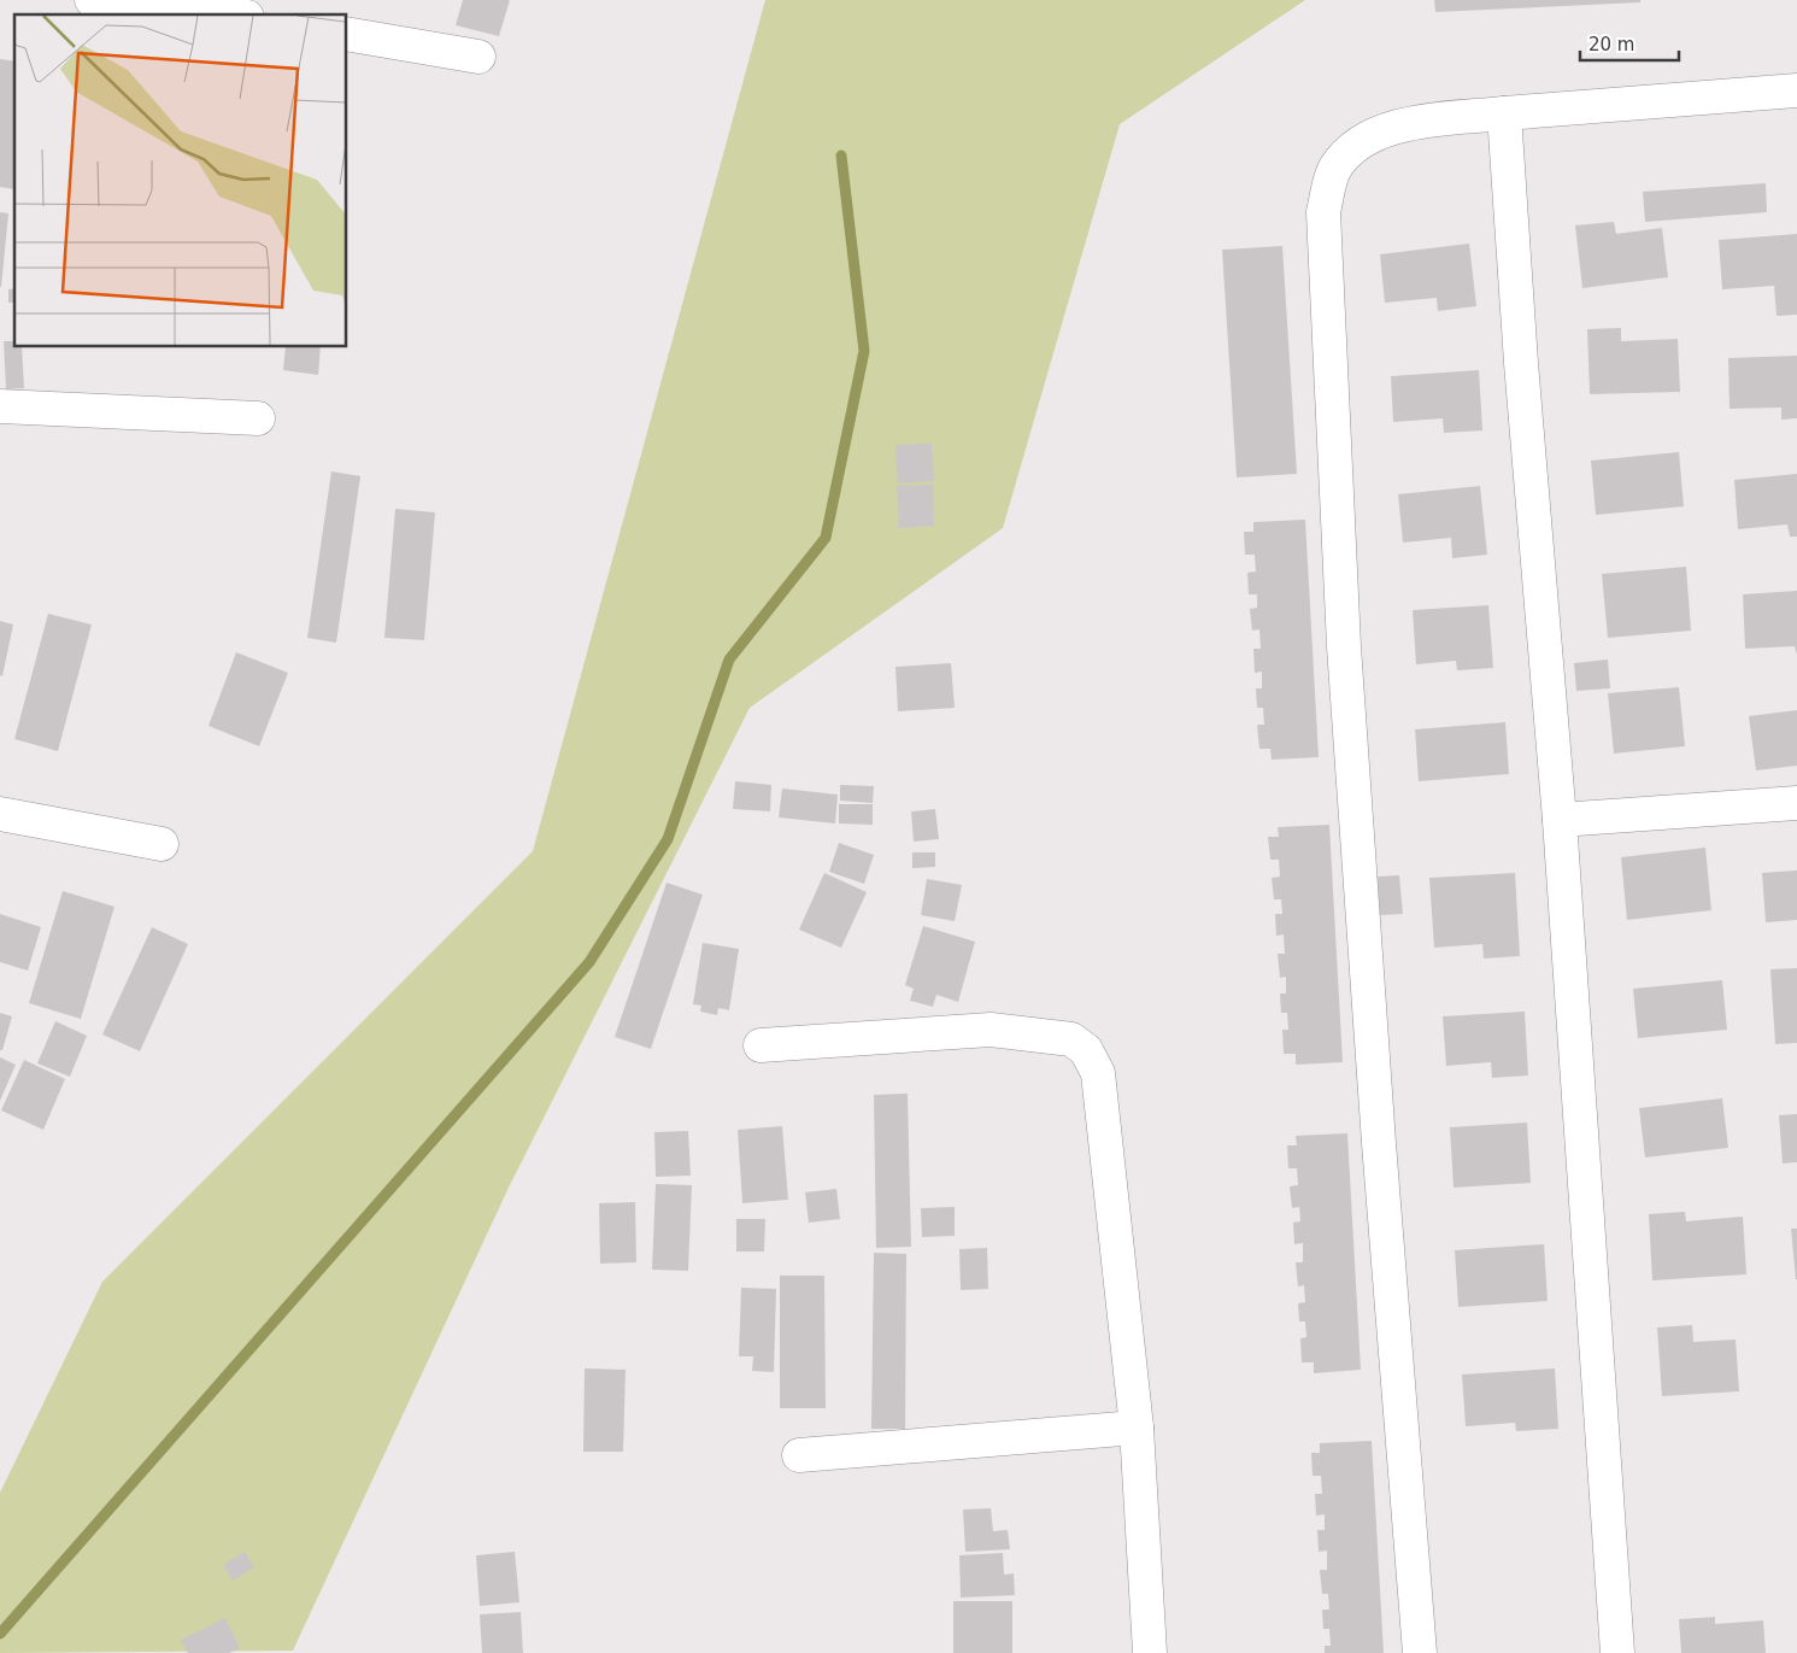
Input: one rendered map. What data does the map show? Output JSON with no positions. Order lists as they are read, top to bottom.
{
  "scale_bar": "20 m"
}
